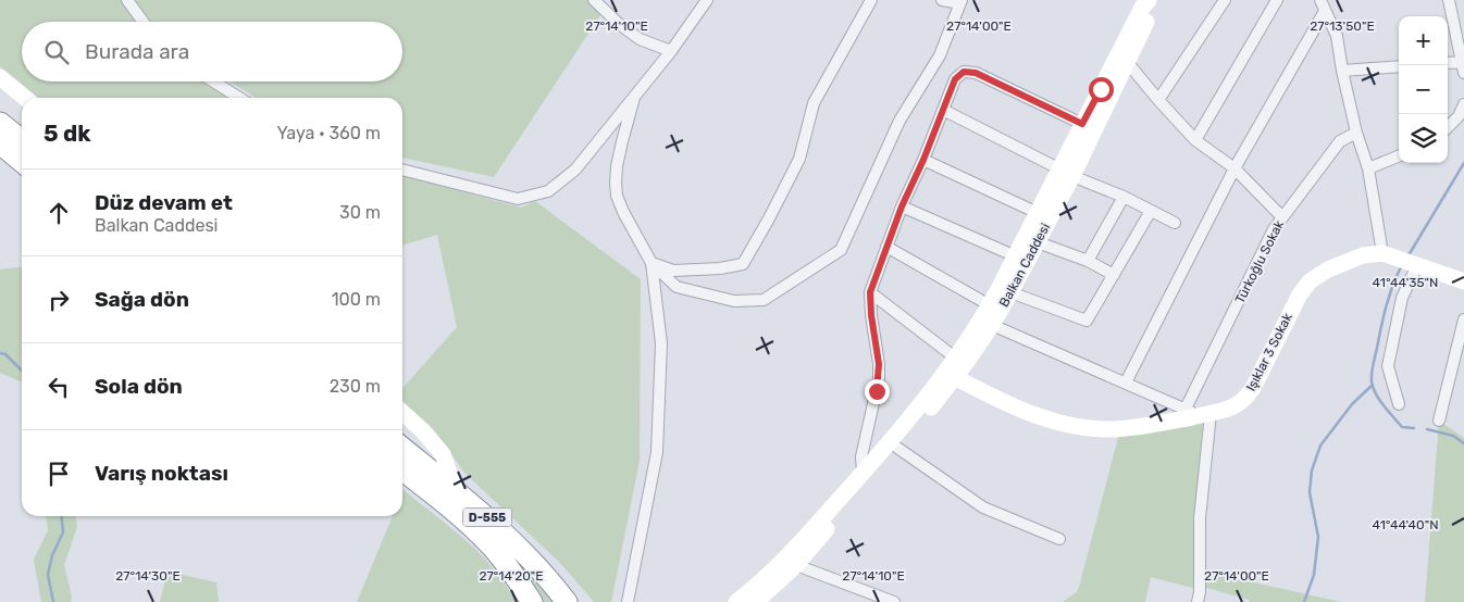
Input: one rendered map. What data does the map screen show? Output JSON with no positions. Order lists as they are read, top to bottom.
{
  "streets": {
    "highway": ["D-555"],
    "main road": ["Balkan Caddesi", "Işıklar 3 Sokak"],
    "street": ["Türkoğlu Sokak"]
  },
  "crossings": [
    ["Türkoğlu Sokak", "Işıklar 3 Sokak"],
    ["Balkan Caddesi", "Işıklar 3 Sokak"]
  ],
  "page": {
    "map_buttons": ["+", "−"],
    "search": "Burada ara",
    "heading": ["5 dk", "Yaya · 360 m"],
    "list": [
      ["Düz devam et", "Balkan Caddesi", "30 m"],
      ["Sağa dön", "100 m"],
      ["Sola dön", "230 m"],
      "Varış noktası"
    ]
  },
  "coordinates": [
    "27°14'10\"E",
    "27°14'00\"E",
    "27°13'50\"E",
    "41°44'35\"N",
    "41°44'40\"N",
    "27°14'30\"E",
    "27°14'20\"E"
  ]
}
